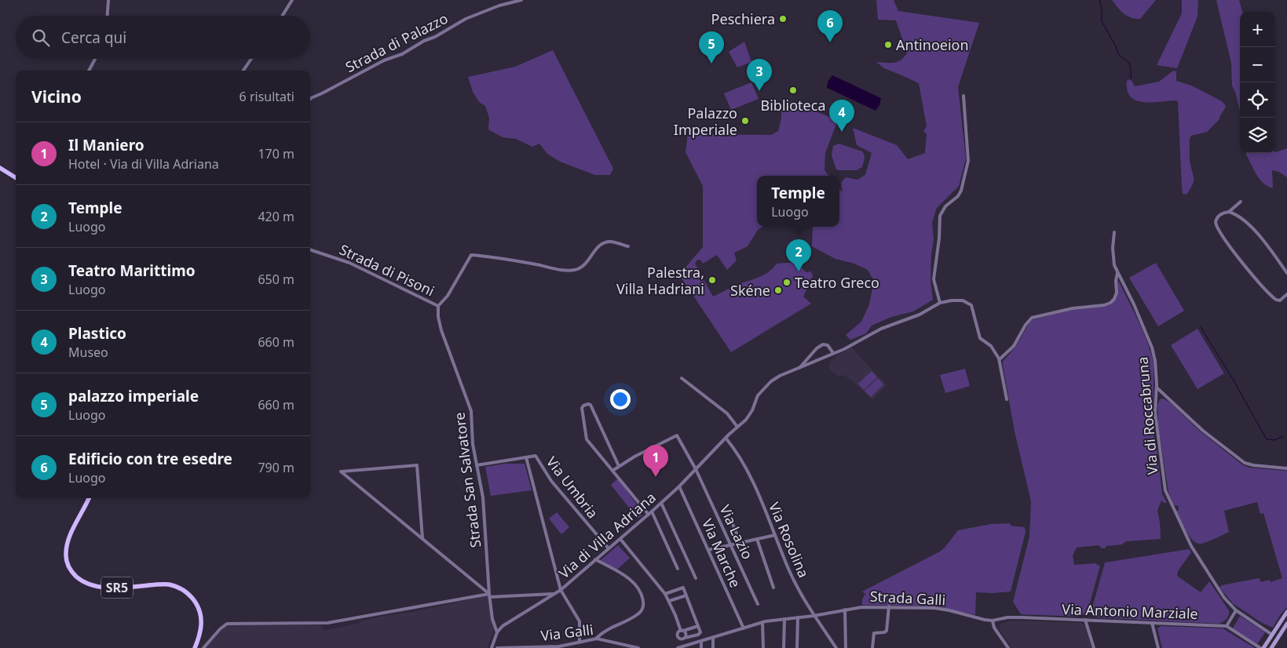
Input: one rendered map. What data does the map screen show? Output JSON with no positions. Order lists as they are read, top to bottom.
{
  "streets": {
    "main road": ["SR5"],
    "street": [
      "Strada di Palazzo",
      "Strada di Pisoni",
      "Via di Roccabruna",
      "Strada San Salvatore",
      "Via Umbria",
      "Via Lazio",
      "Via di Villa Adriana",
      "Via Rosolina",
      "Via Marche",
      "Strada Galli",
      "Via Antonio Marziale",
      "Via Galli"
    ]
  },
  "crossings": [
    ["Strada di Pisoni", "Strada San Salvatore"],
    ["Strada San Salvatore", "Via di Villa Adriana"],
    ["Via Umbria", "Via di Villa Adriana"],
    ["Via Lazio", "Via di Villa Adriana"],
    ["Via di Villa Adriana", "Via Rosolina"],
    ["Via di Villa Adriana", "Via Marche"],
    ["Via Rosolina", "Strada Galli"],
    ["Strada Galli", "Via Antonio Marziale"]
  ],
  "places": [
    "Peschiera",
    "Antinoeion",
    "Biblioteca",
    "Palazzo Imperiale",
    "Palestra, Villa Hadriani",
    "Teatro Greco",
    "Skéne"
  ],
  "page": {
    "pins": [
      "6",
      "5",
      "3",
      "4",
      "2",
      "1"
    ],
    "map_buttons": ["+", "−"],
    "search": "Cerca qui",
    "heading": ["Vicino", "6 risultati"],
    "list": [
      {
        "mark": "1",
        "name": "Il Maniero",
        "note": "Hotel · Via di Villa Adriana",
        "value": "170 m"
      },
      {
        "mark": "2",
        "name": "Temple",
        "note": "Luogo",
        "value": "420 m"
      },
      {
        "mark": "3",
        "name": "Teatro Marittimo",
        "note": "Luogo",
        "value": "650 m"
      },
      {
        "mark": "4",
        "name": "Plastico",
        "note": "Museo",
        "value": "660 m"
      },
      {
        "mark": "5",
        "name": "palazzo imperiale",
        "note": "Luogo",
        "value": "660 m"
      },
      {
        "mark": "6",
        "name": "Edificio con tre esedre",
        "note": "Luogo",
        "value": "790 m"
      }
    ],
    "popup": ["Temple", "Luogo"]
  }
}
